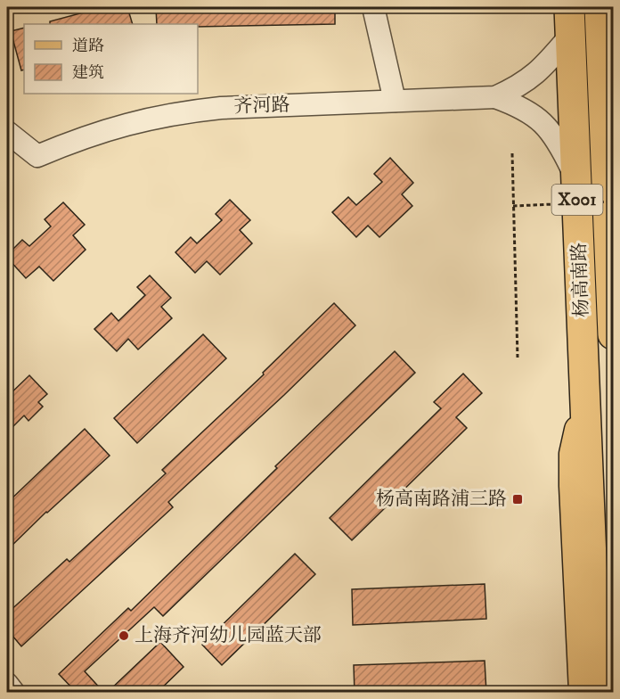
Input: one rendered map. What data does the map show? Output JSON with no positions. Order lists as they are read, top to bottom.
{
  "streets": {
    "highway": ["X001", "杨高南路"],
    "street": ["齐河路"]
  },
  "crossings": [
    ["齐河路", "杨高南路"]
  ],
  "places": {
    "transit": ["杨高南路浦三路"],
    "other": ["上海齐河幼儿园蓝天部"]
  },
  "legend": ["道路", "建筑"]
}
